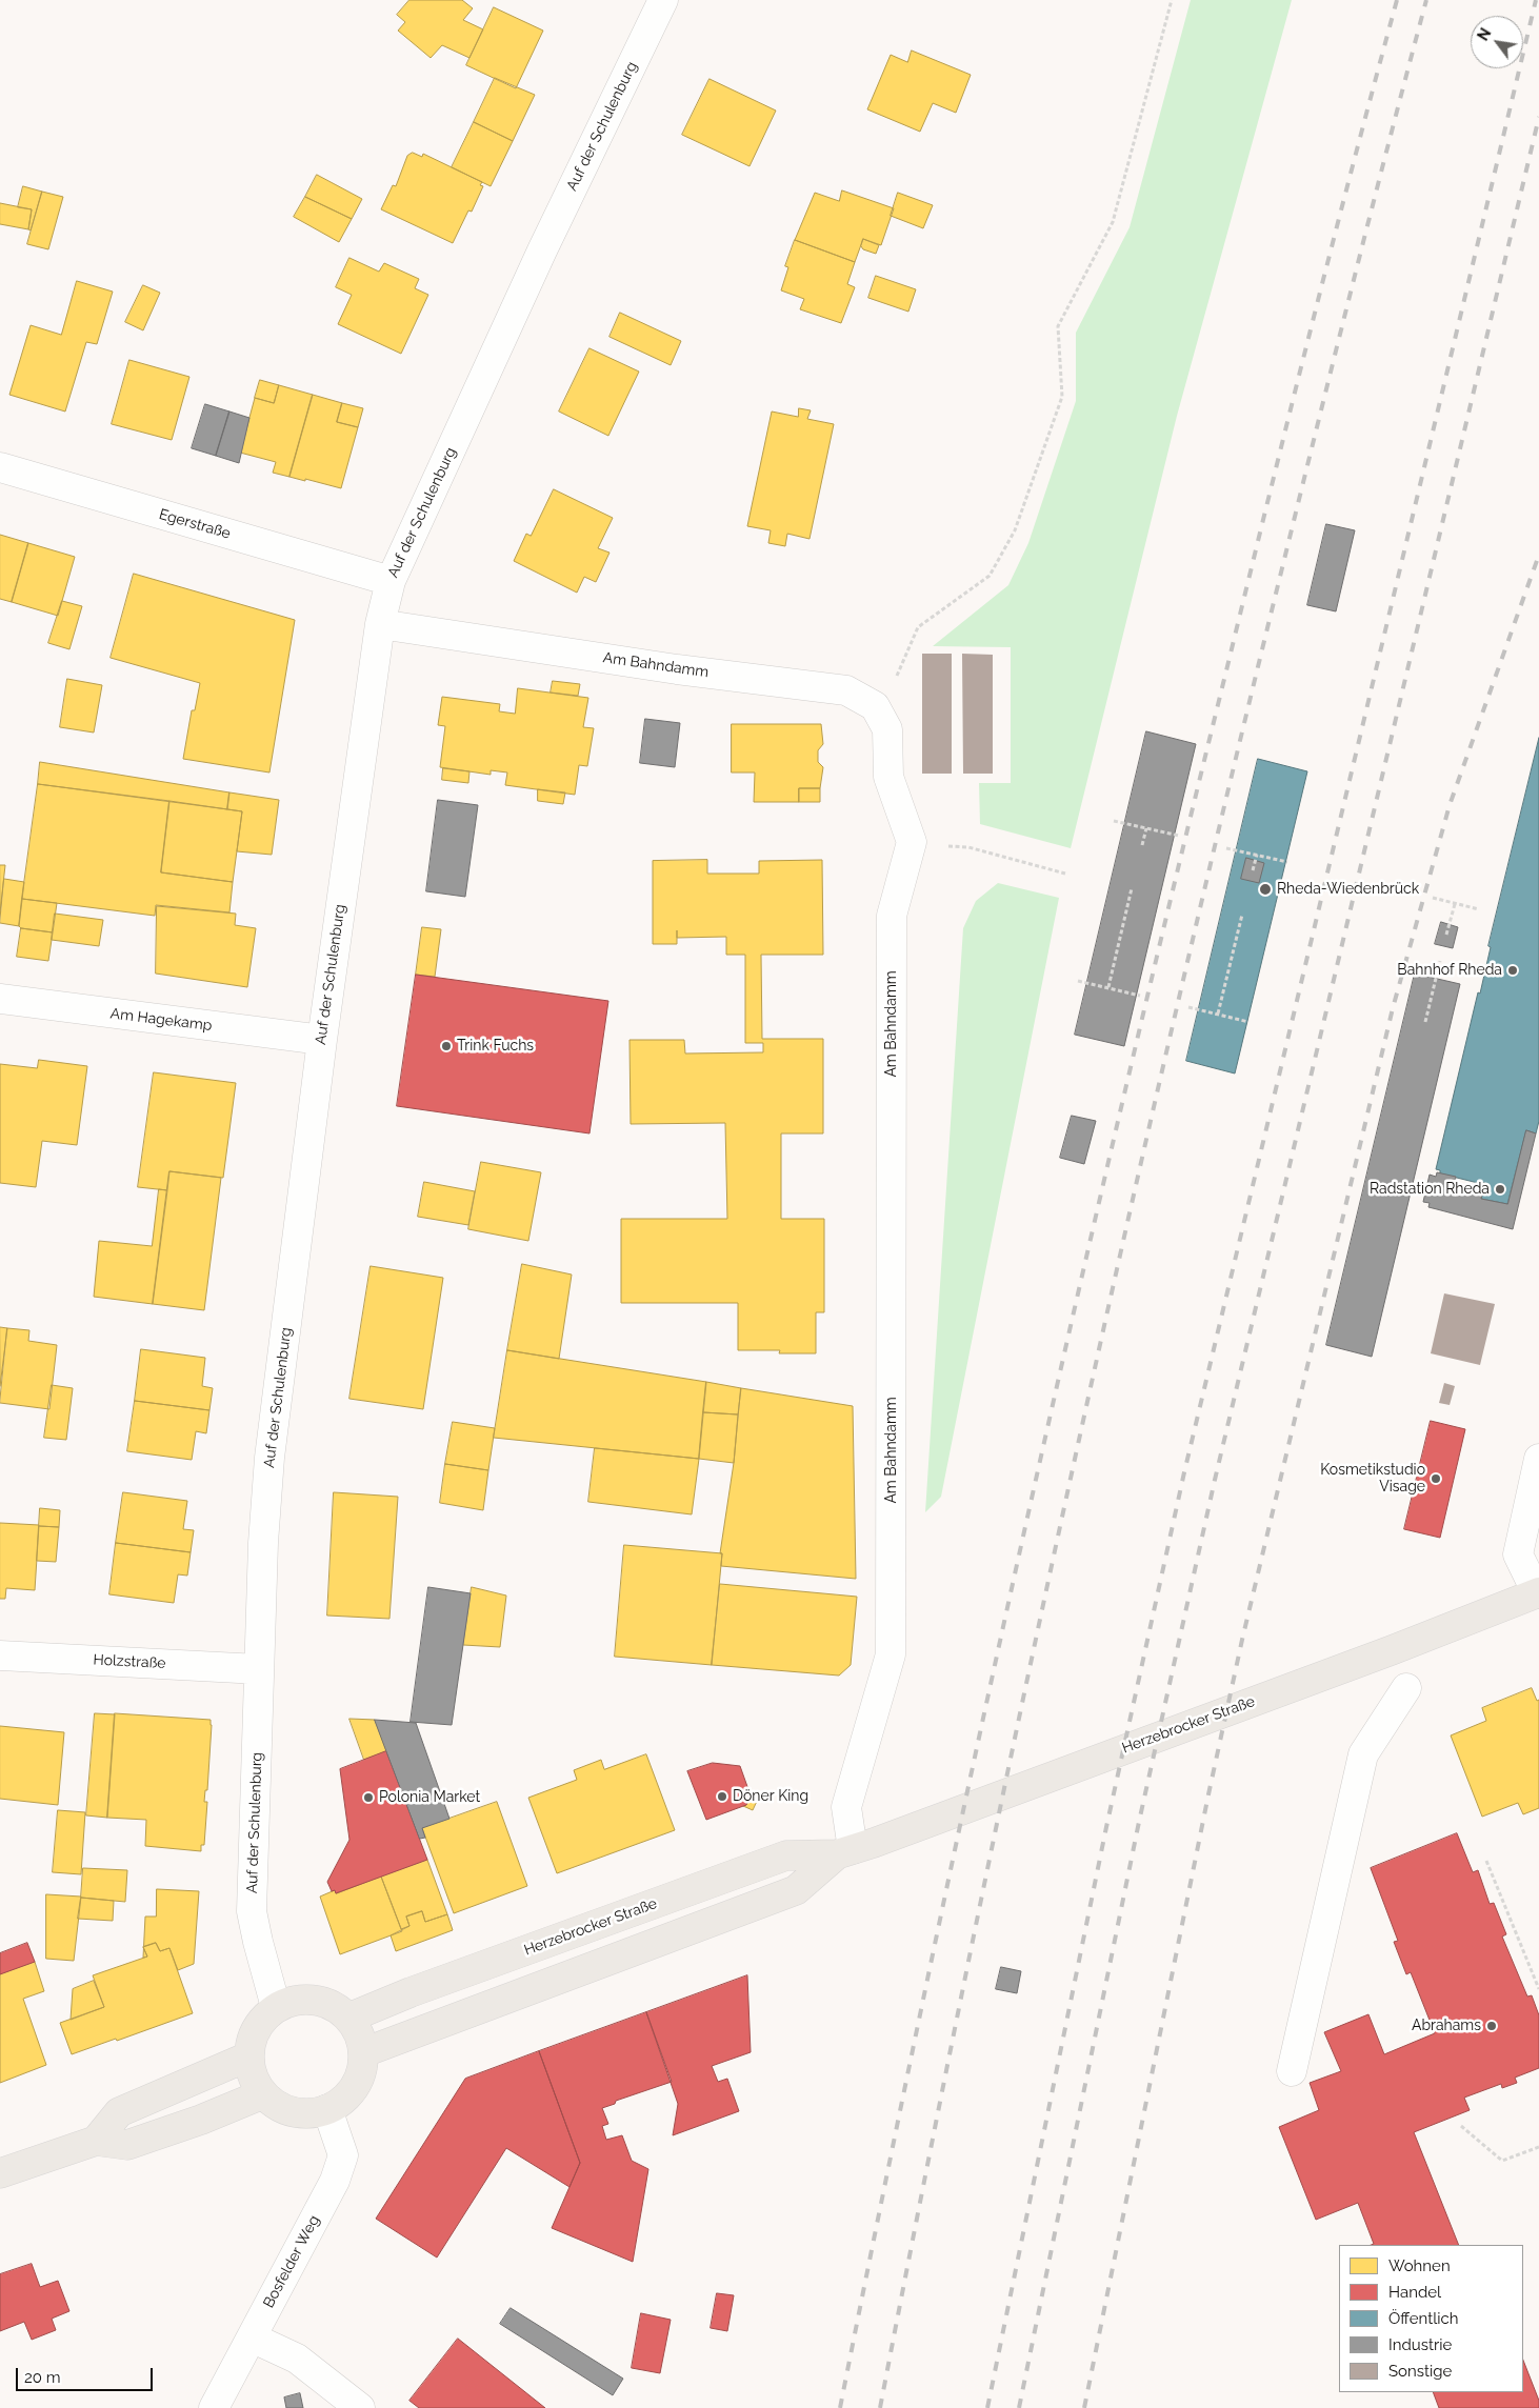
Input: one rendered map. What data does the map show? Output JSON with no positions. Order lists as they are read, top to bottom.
{
  "streets": {
    "main road": ["Herzebrocker Straße"],
    "street": [
      "Auf der Schulenburg",
      "Egerstraße",
      "Am Bahndamm",
      "Am Hagekamp",
      "Holzstraße",
      "Bosfelder Weg"
    ]
  },
  "crossings": [
    ["Auf der Schulenburg", "Egerstraße"],
    ["Auf der Schulenburg", "Am Bahndamm"],
    ["Auf der Schulenburg", "Am Hagekamp"],
    ["Auf der Schulenburg", "Holzstraße"],
    ["Auf der Schulenburg", "Herzebrocker Straße"],
    ["Auf der Schulenburg", "Bosfelder Weg"],
    ["Am Bahndamm", "Herzebrocker Straße"],
    ["Herzebrocker Straße", "Bosfelder Weg"]
  ],
  "places": [
    "Rheda-Wiedenbrück",
    "Bahnhof Rheda",
    "Trink Fuchs",
    "Radstation Rheda",
    "Kosmetikstudio Visage",
    "Döner King",
    "Polonia Market",
    "Abrahams"
  ],
  "legend": [
    "Wohnen",
    "Handel",
    "Öffentlich",
    "Industrie",
    "Sonstige"
  ],
  "scale_bar": "20 m",
  "north": "top left"
}
